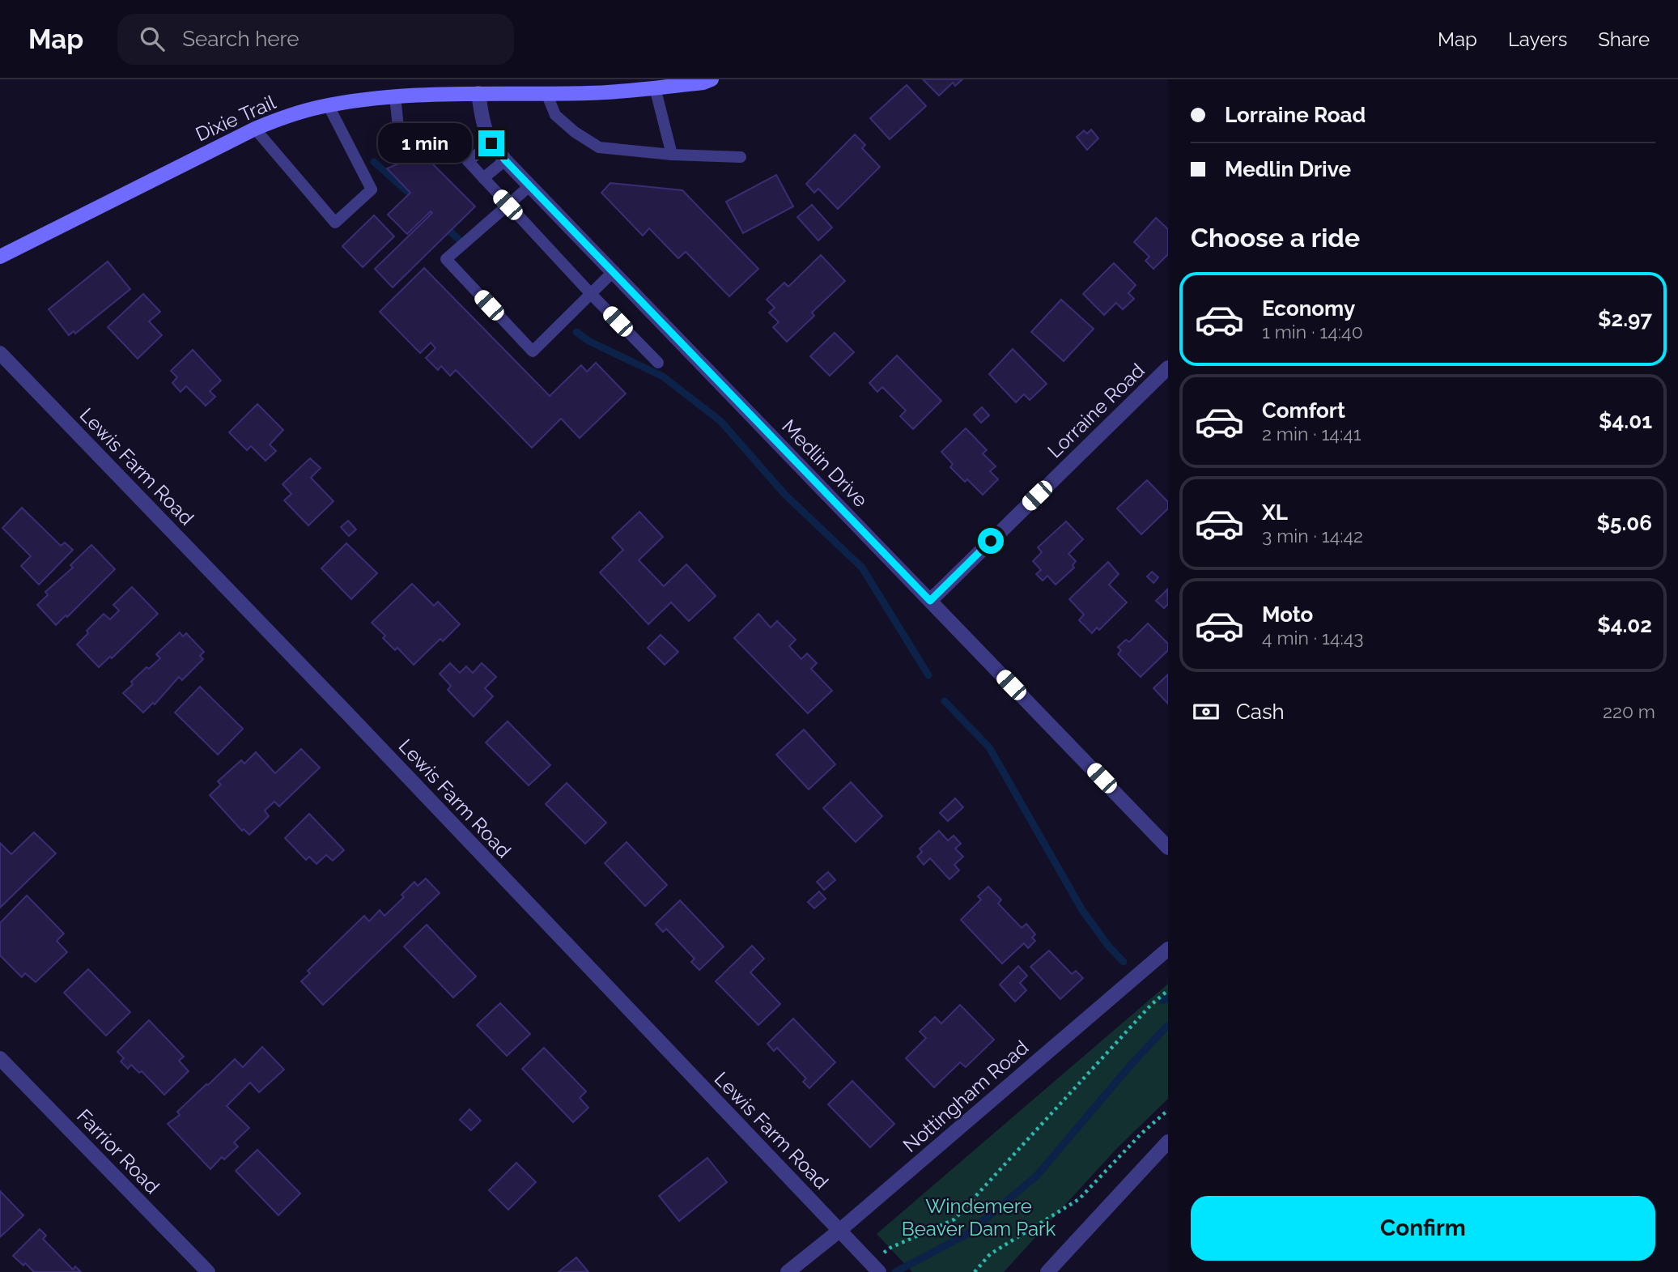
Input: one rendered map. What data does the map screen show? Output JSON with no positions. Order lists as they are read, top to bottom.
{
  "streets": {
    "main road": ["Dixie Trail"],
    "street": [
      "Lorraine Road",
      "Medlin Drive",
      "Lewis Farm Road",
      "Nottingham Road",
      "Farrior Road"
    ]
  },
  "crossings": [
    ["Dixie Trail", "Medlin Drive"],
    ["Lorraine Road", "Medlin Drive"],
    ["Lewis Farm Road", "Nottingham Road"]
  ],
  "parks": ["Windemere Beaver Dam Park"],
  "page": {
    "header": "Map",
    "search": "Search here",
    "nav": ["Map", "Layers", "Share"],
    "banner": ["Lorraine Road", "Medlin Drive"],
    "bubble": "1 min",
    "heading": "Choose a ride",
    "list": [
      {
        "name": "Economy",
        "note": "1 min · 14:40",
        "value": "$2.97"
      },
      {
        "name": "Comfort",
        "note": "2 min · 14:41",
        "value": "$4.01"
      },
      {
        "name": "XL",
        "note": "3 min · 14:42",
        "value": "$5.06"
      },
      {
        "name": "Moto",
        "note": "4 min · 14:43",
        "value": "$4.02"
      }
    ],
    "pay": ["Cash", "220 m"],
    "buttons": "Confirm"
  }
}
